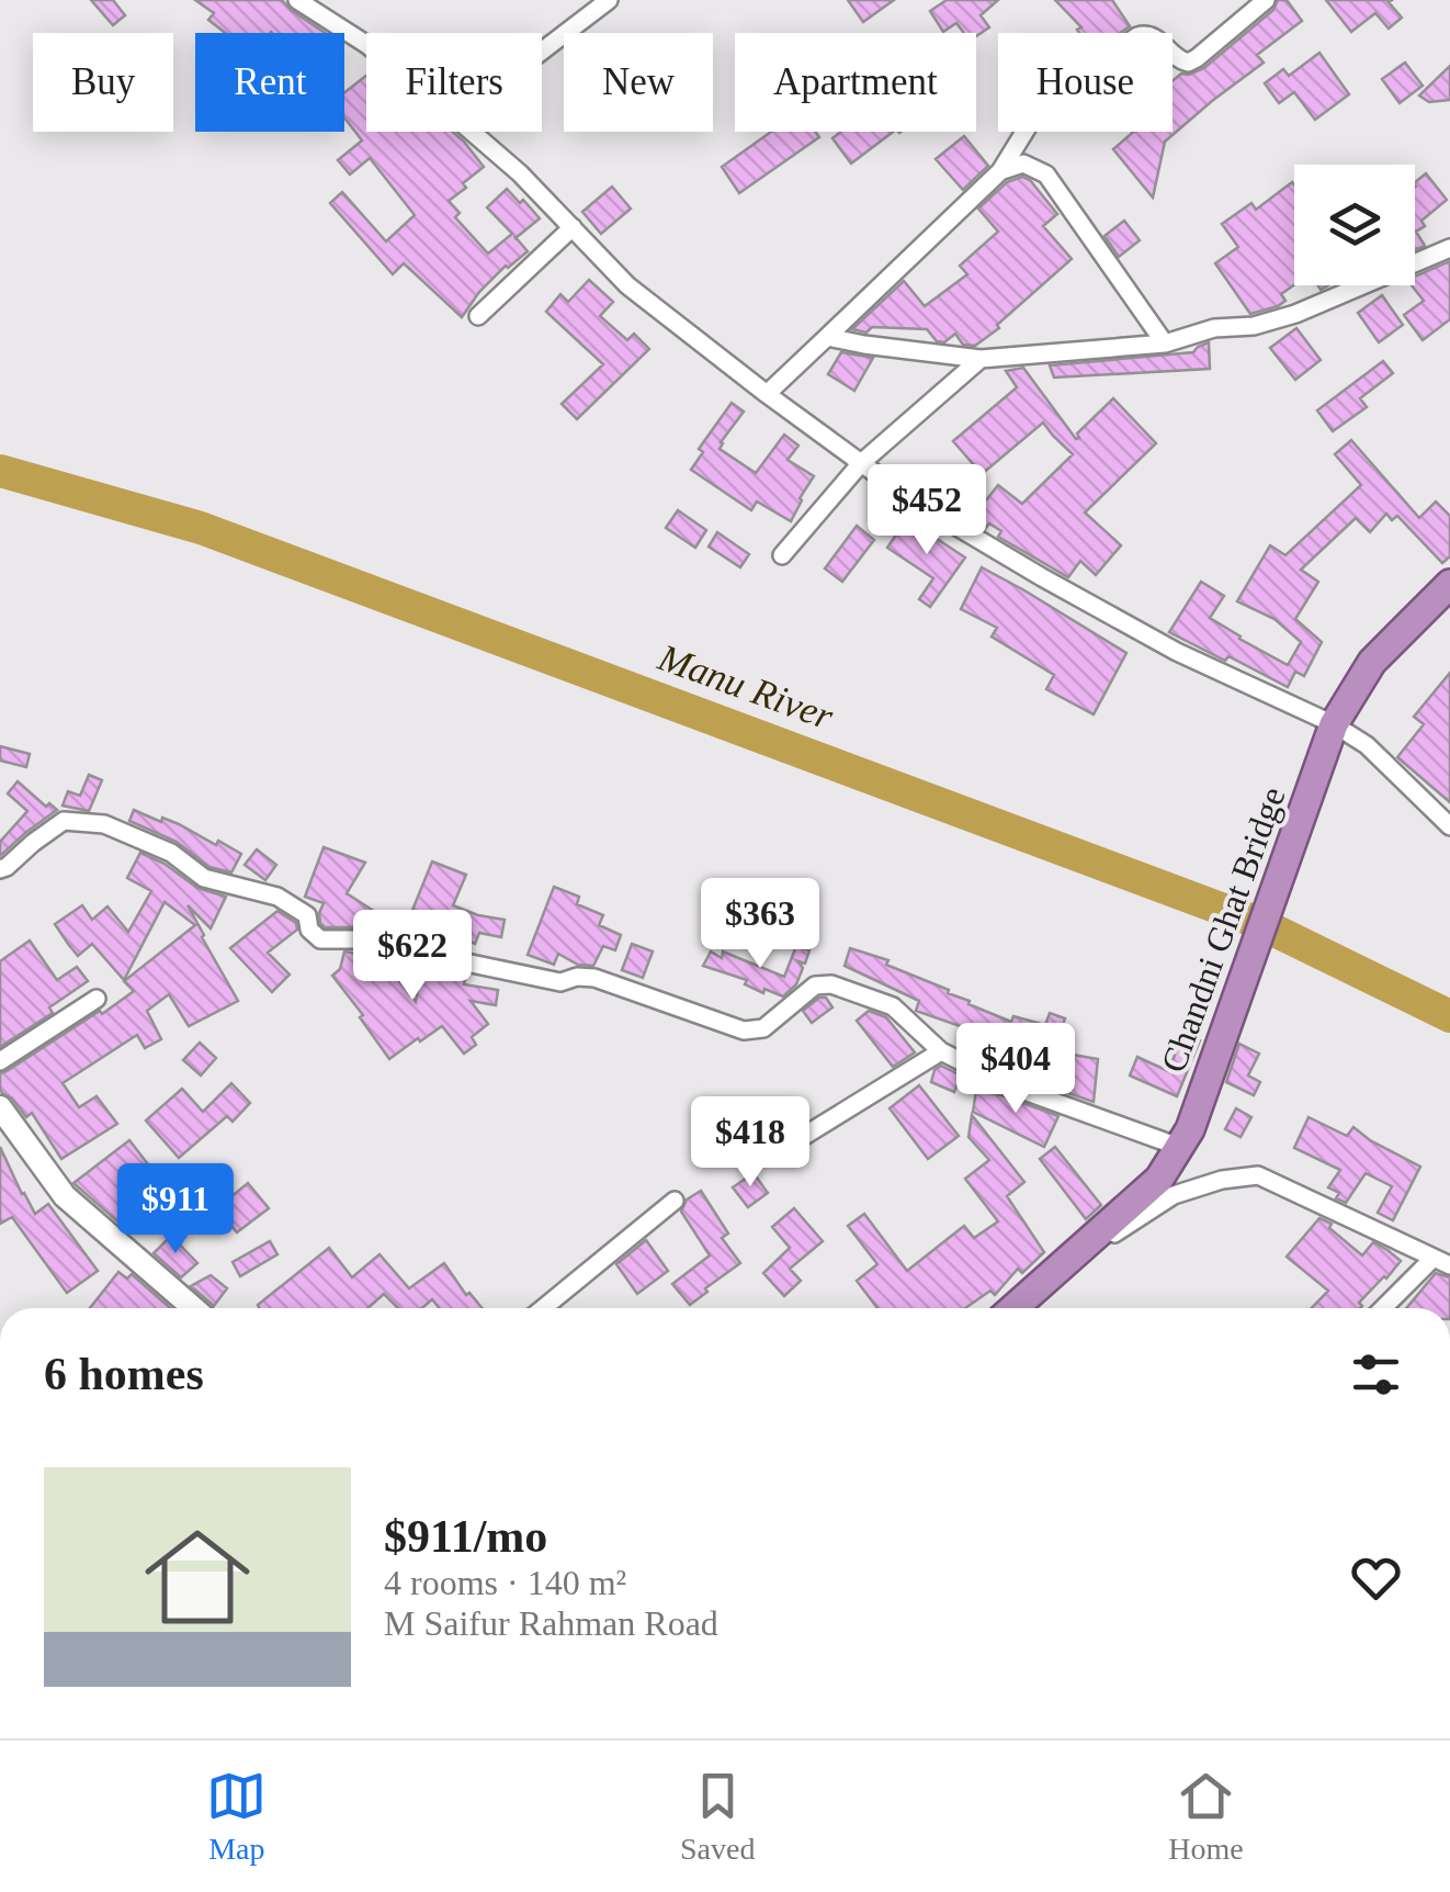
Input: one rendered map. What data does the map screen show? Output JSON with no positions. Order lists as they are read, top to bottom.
{
  "streets": {
    "highway": ["Chandni Ghat Bridge"]
  },
  "water": ["Manu River"],
  "page": {
    "chip": [
      "Buy",
      "Rent",
      "Filters",
      "New",
      "Apartment",
      "House"
    ],
    "price": [
      "$452",
      "$363",
      "$622",
      "$404",
      "$418",
      "$911"
    ],
    "heading": "6 homes",
    "list": [
      {
        "name": "$911/mo",
        "note": "4 rooms · 140 m² · M Saifur Rahman Road"
      }
    ],
    "tabs": ["Map", "Saved", "Home"]
  }
}
